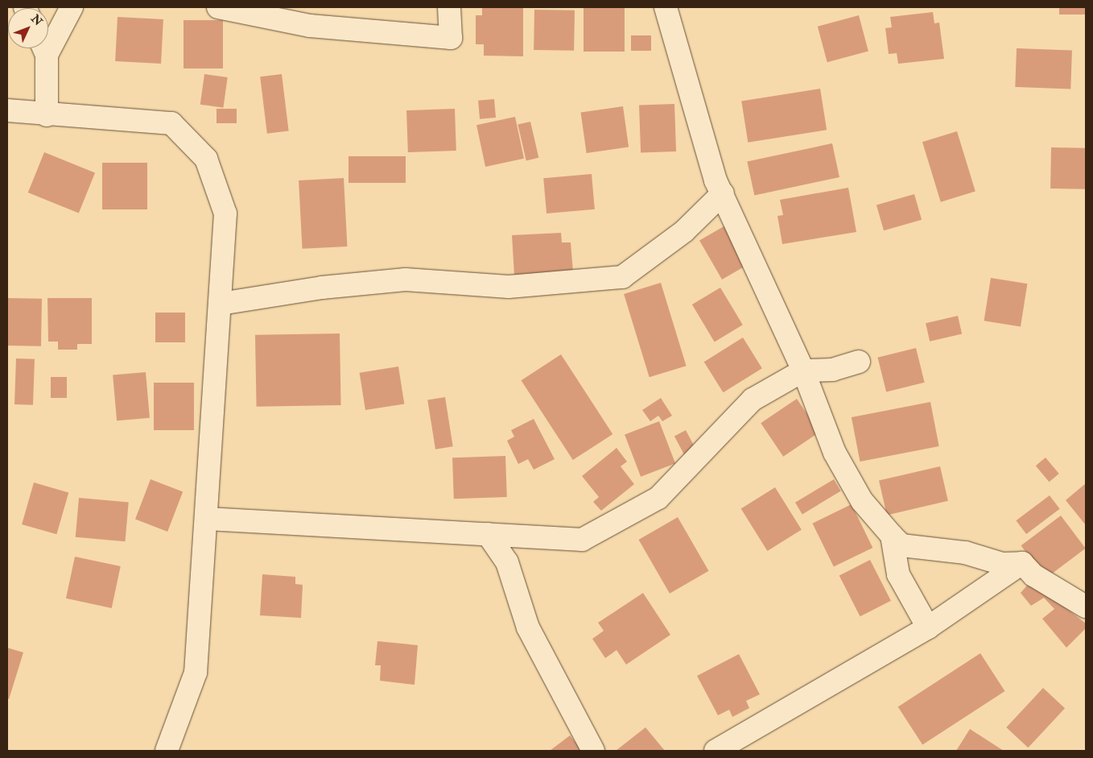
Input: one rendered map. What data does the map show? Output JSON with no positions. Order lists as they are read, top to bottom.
{
  "north": "top right"
}
